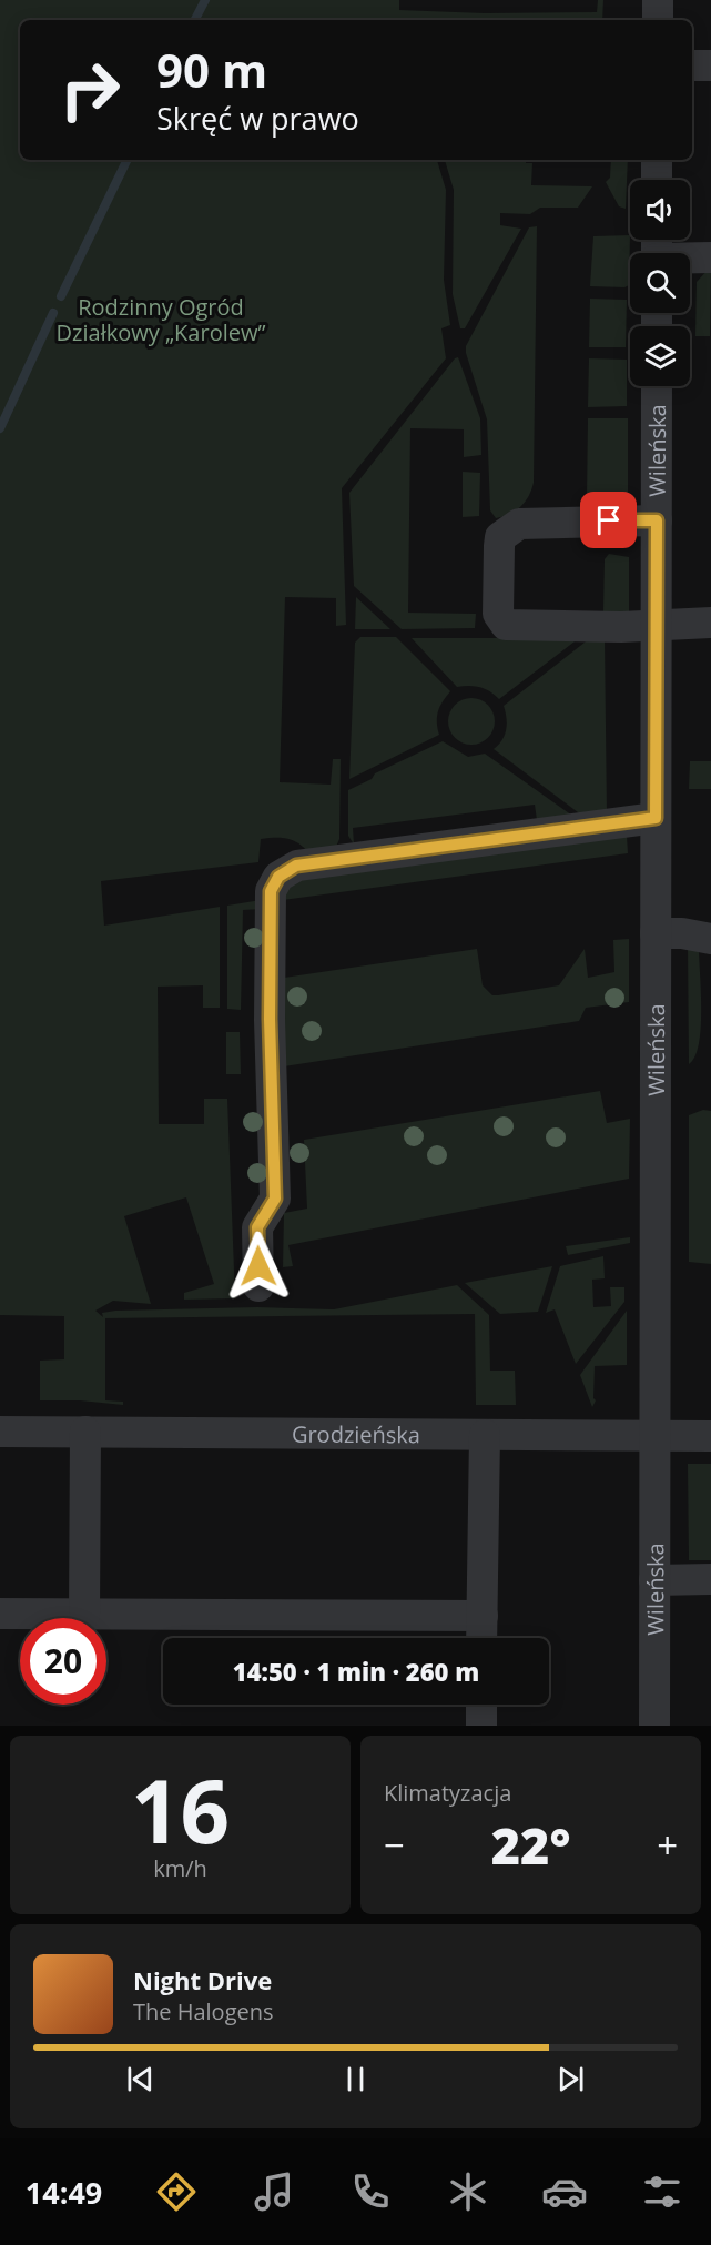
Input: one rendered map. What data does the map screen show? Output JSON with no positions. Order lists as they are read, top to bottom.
{
  "streets": {
    "street": ["Wileńska", "Grodzieńska"]
  },
  "crossings": [
    ["Wileńska", "Grodzieńska"]
  ],
  "parks": ["Rodzinny Ogród Działkowy „Karolew”"],
  "page": {
    "turn": ["90 m", "Skręć w prawo"],
    "limit": "20",
    "trip": "14:50 · 1 min · 260 m",
    "tile": [
      ["16", "km/h"],
      "Klimatyzacja"
    ],
    "heat": ["−", "22°", "+"],
    "song": ["Night Drive", "The Halogens"],
    "tabs": "14:49"
  }
}
